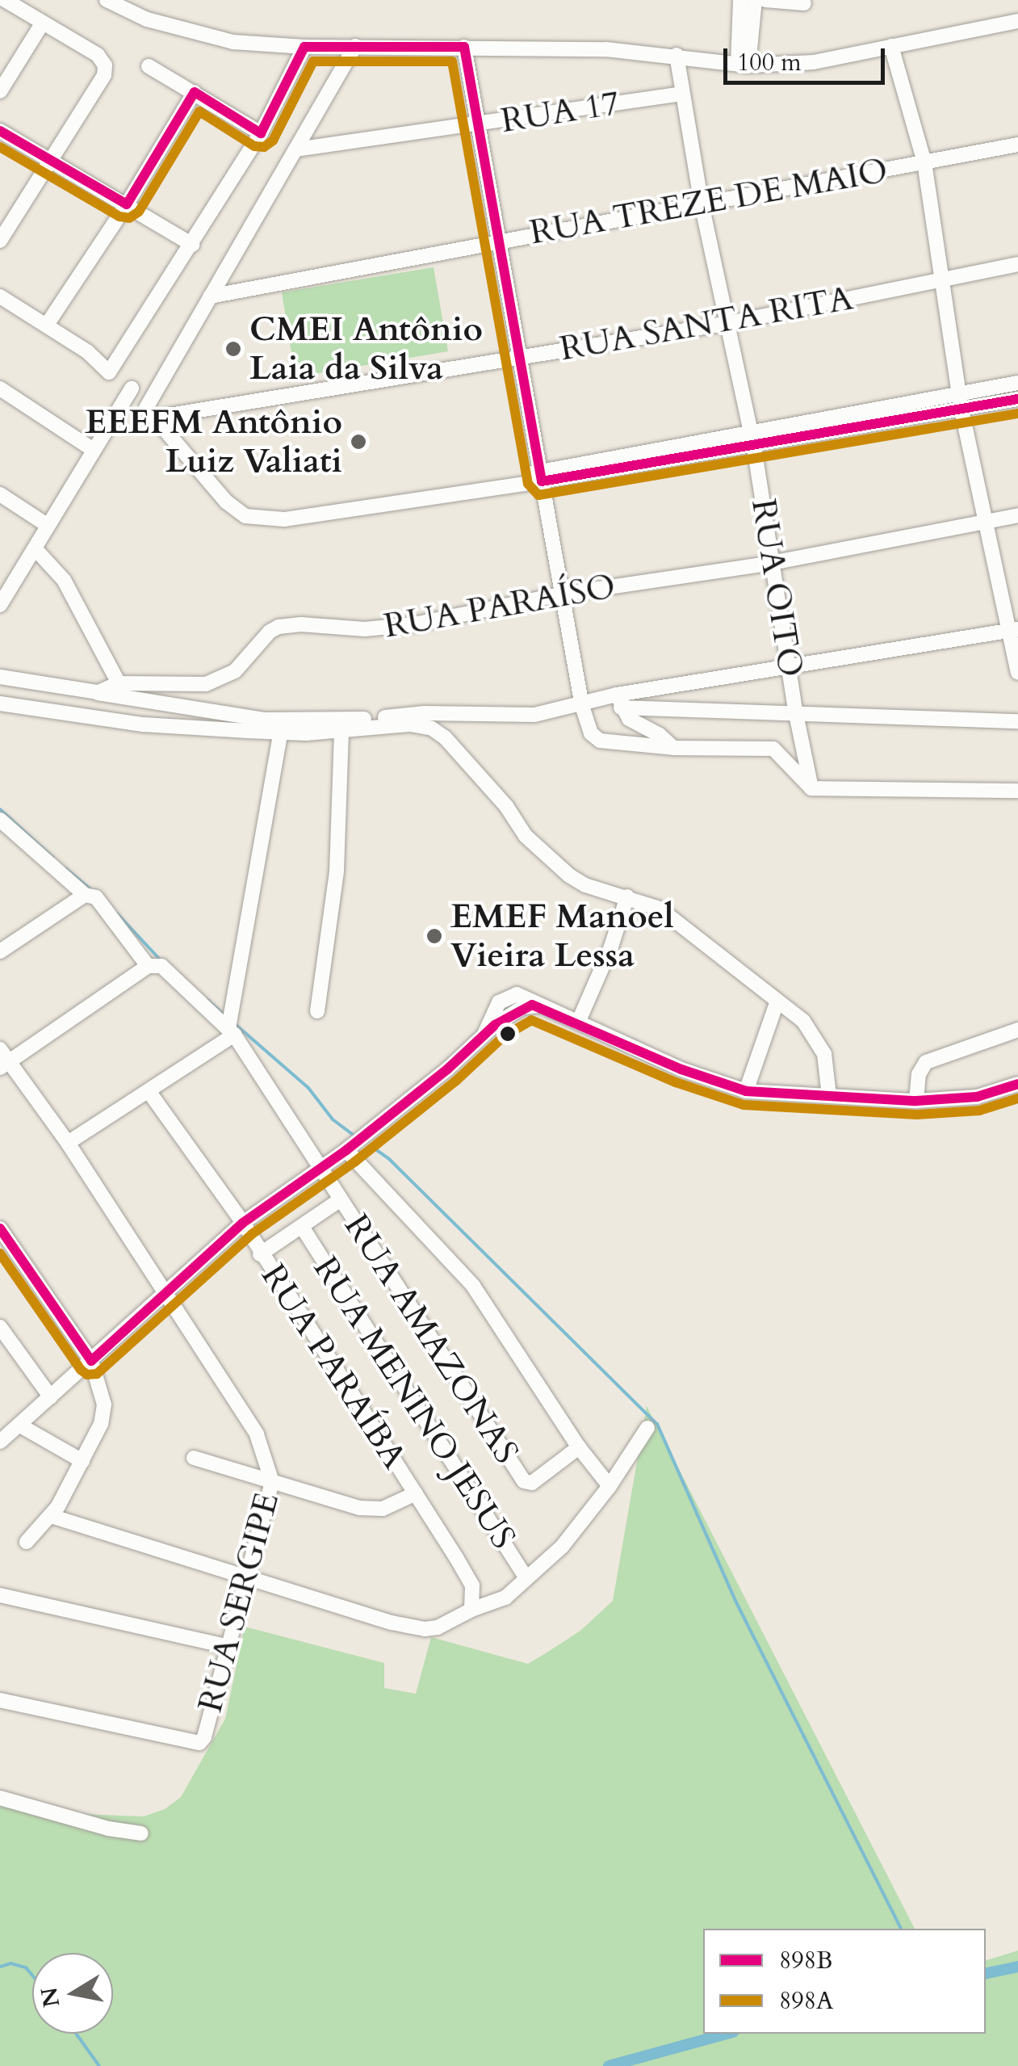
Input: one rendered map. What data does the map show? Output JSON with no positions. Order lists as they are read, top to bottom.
{
  "streets": {
    "street": [
      "RUA 17",
      "RUA TREZE DE MAIO",
      "RUA SANTA RITA",
      "RUA OITO",
      "RUA PARAÍSO",
      "RUA AMAZONAS",
      "RUA PARAÍBA",
      "RUA MENINO JESUS",
      "RUA SERGIPE"
    ]
  },
  "crossings": [
    ["RUA 17", "RUA OITO"],
    ["RUA TREZE DE MAIO", "RUA OITO"],
    ["RUA SANTA RITA", "RUA OITO"],
    ["RUA OITO", "RUA PARAÍSO"]
  ],
  "places": ["CMEI Antônio Laia da Silva", "EEEFM Antônio Luiz Valiati", "EMEF Manoel Vieira Lessa"],
  "lines": ["transit line 898B", "transit line 898A"],
  "legend": ["898B", "898A"],
  "scale_bar": "100 m",
  "north": "left"
}
